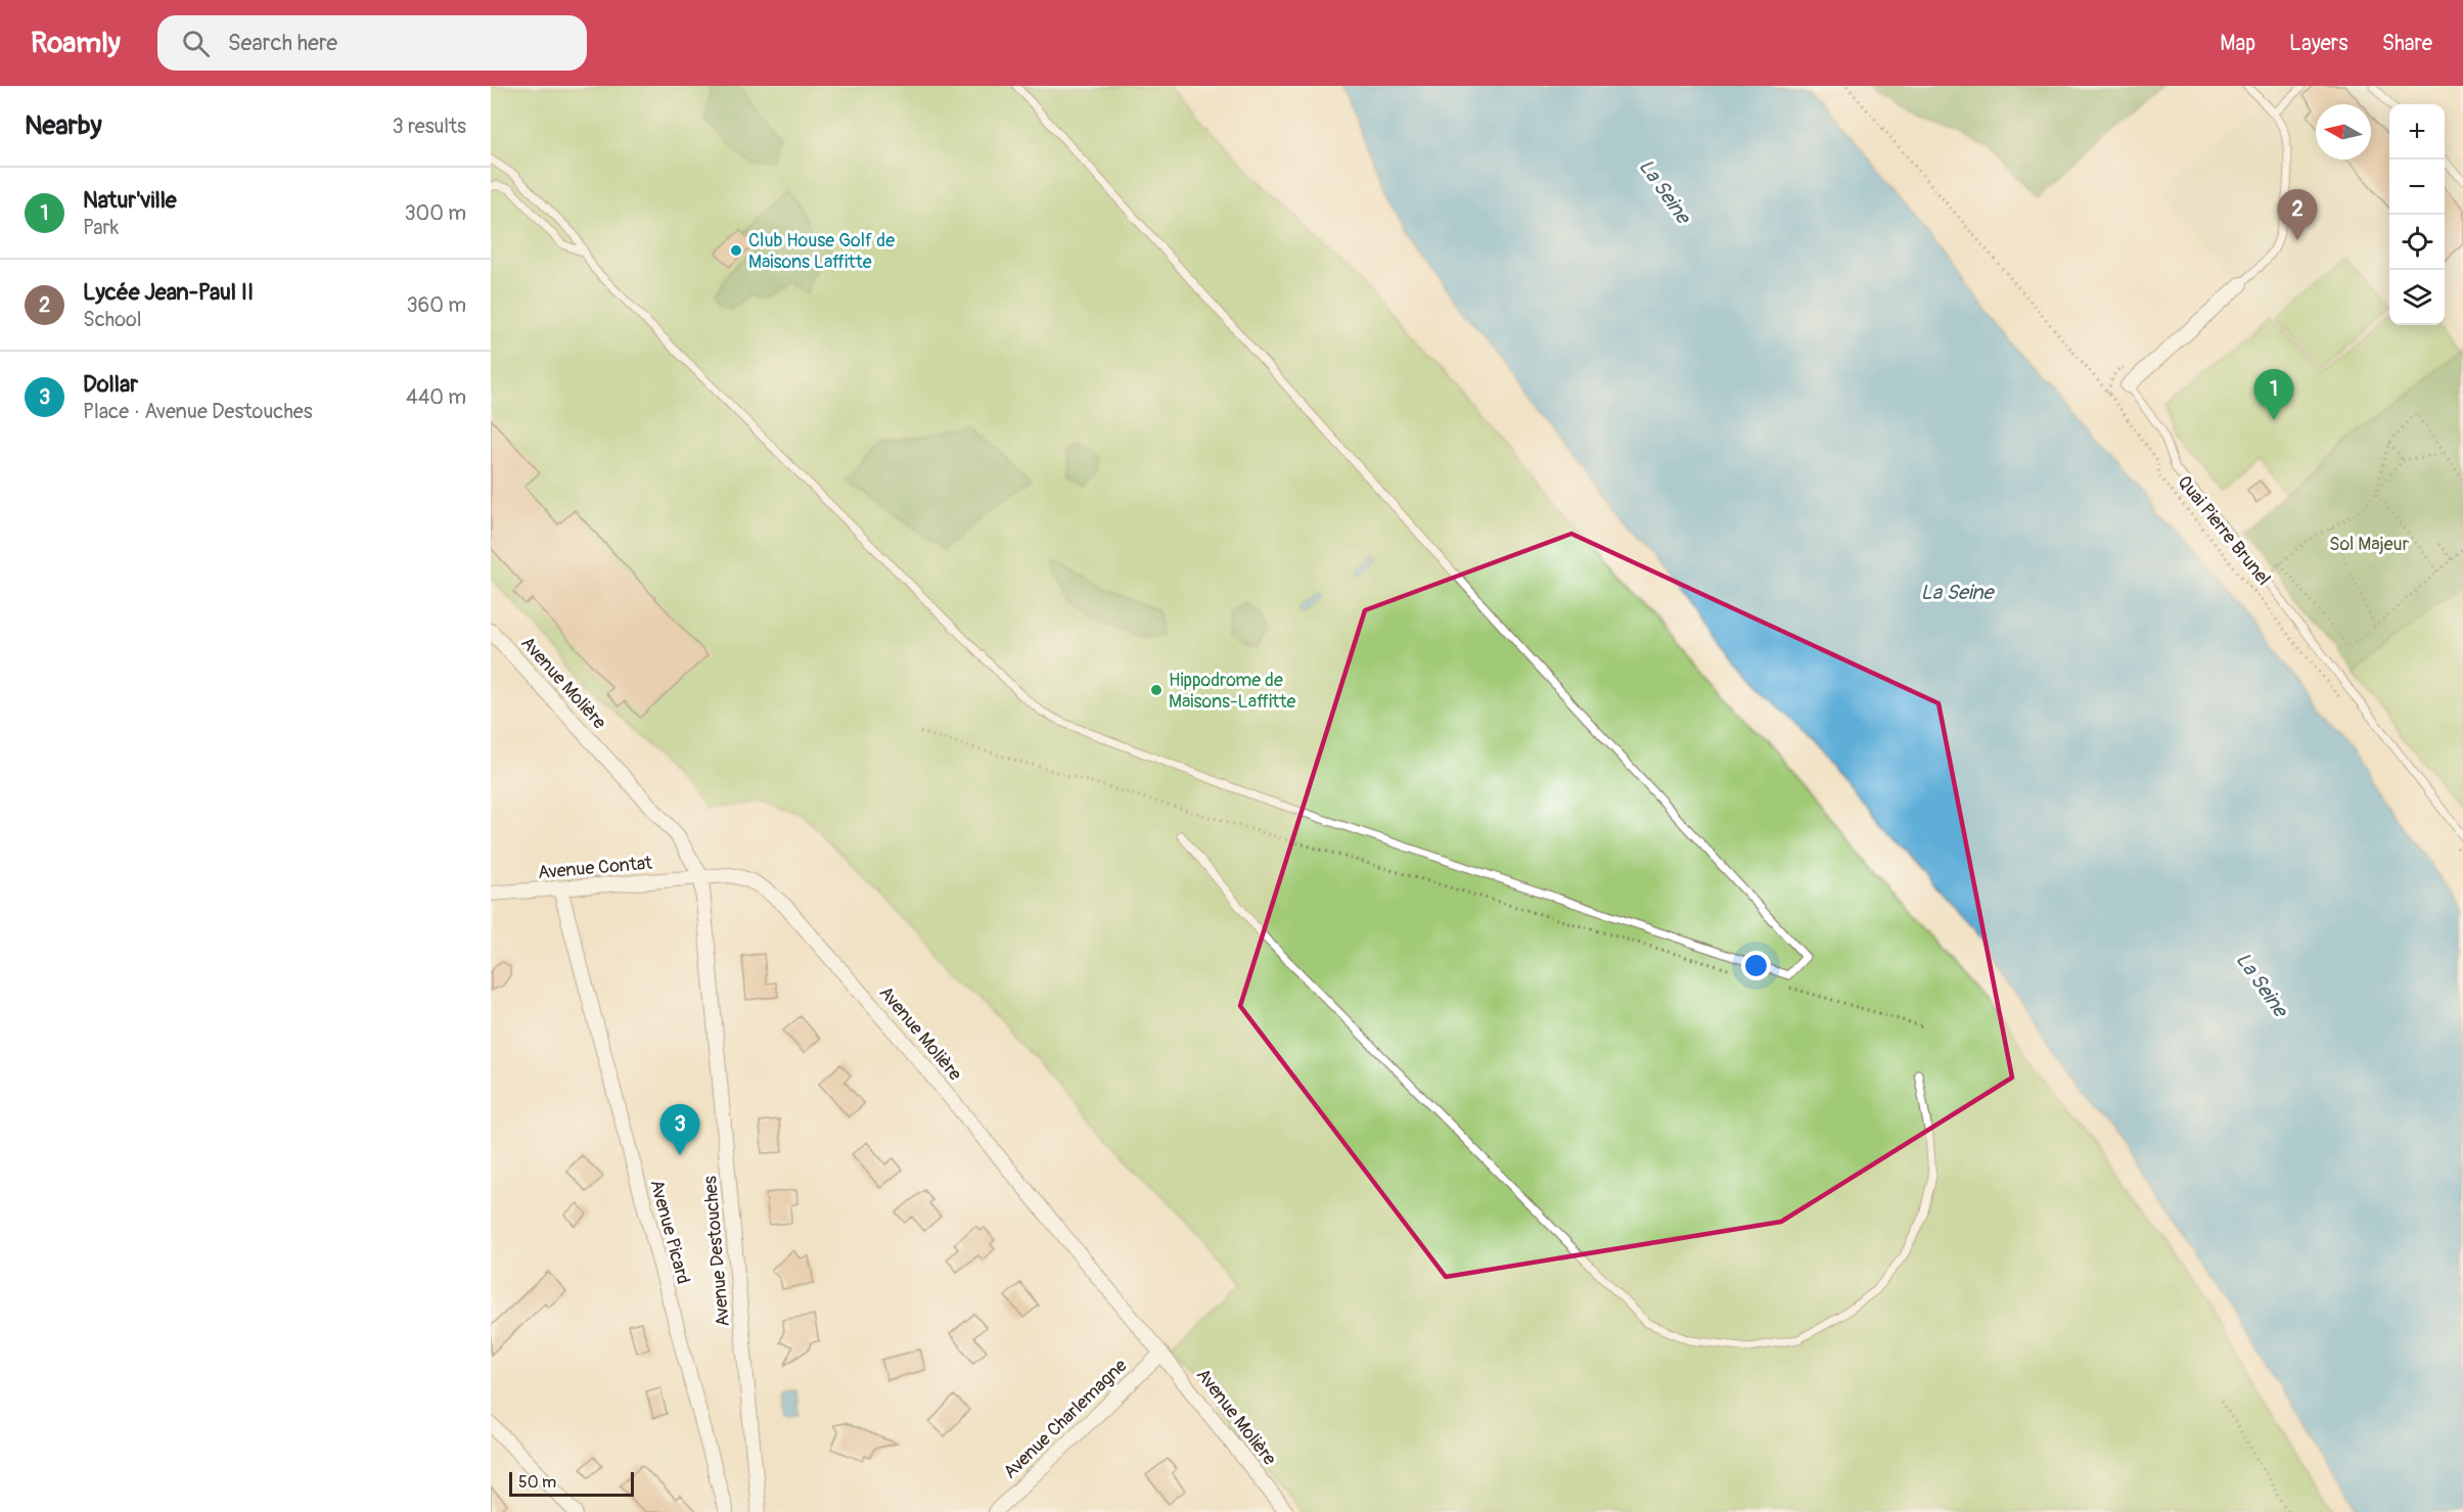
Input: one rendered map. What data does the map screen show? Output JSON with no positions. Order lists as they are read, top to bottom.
{
  "streets": {
    "street": [
      "Avenue Molière",
      "Avenue Contat",
      "Avenue Picard",
      "Avenue Destouches",
      "Avenue Charlemagne"
    ],
    "lane": ["Quai Pierre Brunel"]
  },
  "crossings": [
    ["Avenue Molière", "Avenue Contat"],
    ["Avenue Molière", "Avenue Destouches"],
    ["Avenue Molière", "Avenue Charlemagne"],
    ["Avenue Contat", "Avenue Picard"],
    ["Avenue Contat", "Avenue Destouches"]
  ],
  "water": ["La Seine"],
  "parks": ["Sol Majeur"],
  "places": ["Club House Golf de Maisons Laffitte", "Hippodrome de Maisons-Laffitte"],
  "scale_bar": "50 m",
  "north": "left",
  "page": {
    "header": "Roamly",
    "search": "Search here",
    "nav": ["Map", "Layers", "Share"],
    "heading": ["Nearby", "3 results"],
    "map_buttons": ["+", "−"],
    "list": [
      {
        "mark": "1",
        "name": "Natur'ville",
        "note": "Park",
        "value": "300 m"
      },
      {
        "mark": "2",
        "name": "Lycée Jean-Paul II",
        "note": "School",
        "value": "360 m"
      },
      {
        "mark": "3",
        "name": "Dollar",
        "note": "Place · Avenue Destouches",
        "value": "440 m"
      }
    ],
    "pins": ["2", "1", "3"],
    "scale": "50 m"
  }
}
